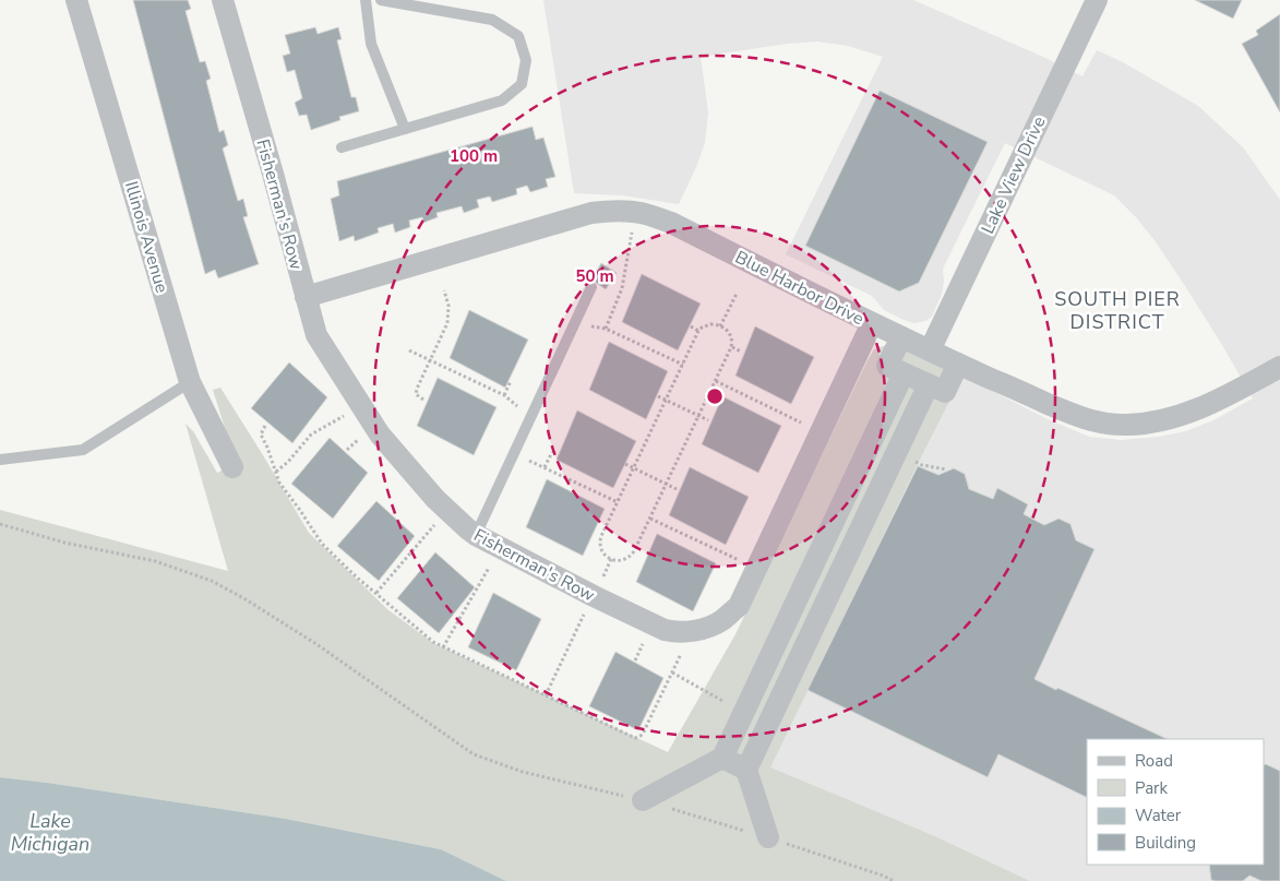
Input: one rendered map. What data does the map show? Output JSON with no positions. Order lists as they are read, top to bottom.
{
  "streets": {
    "street": [
      "Lake View Drive",
      "Fisherman's Row",
      "Illinois Avenue",
      "Blue Harbor Drive"
    ]
  },
  "crossings": [
    ["Lake View Drive", "Blue Harbor Drive"],
    ["Fisherman's Row", "Blue Harbor Drive"]
  ],
  "districts": ["SOUTH PIER DISTRICT"],
  "water": ["Lake Michigan"],
  "legend": [
    "Road",
    "Park",
    "Water",
    "Building"
  ],
  "rings": ["100 m", "50 m"]
}
